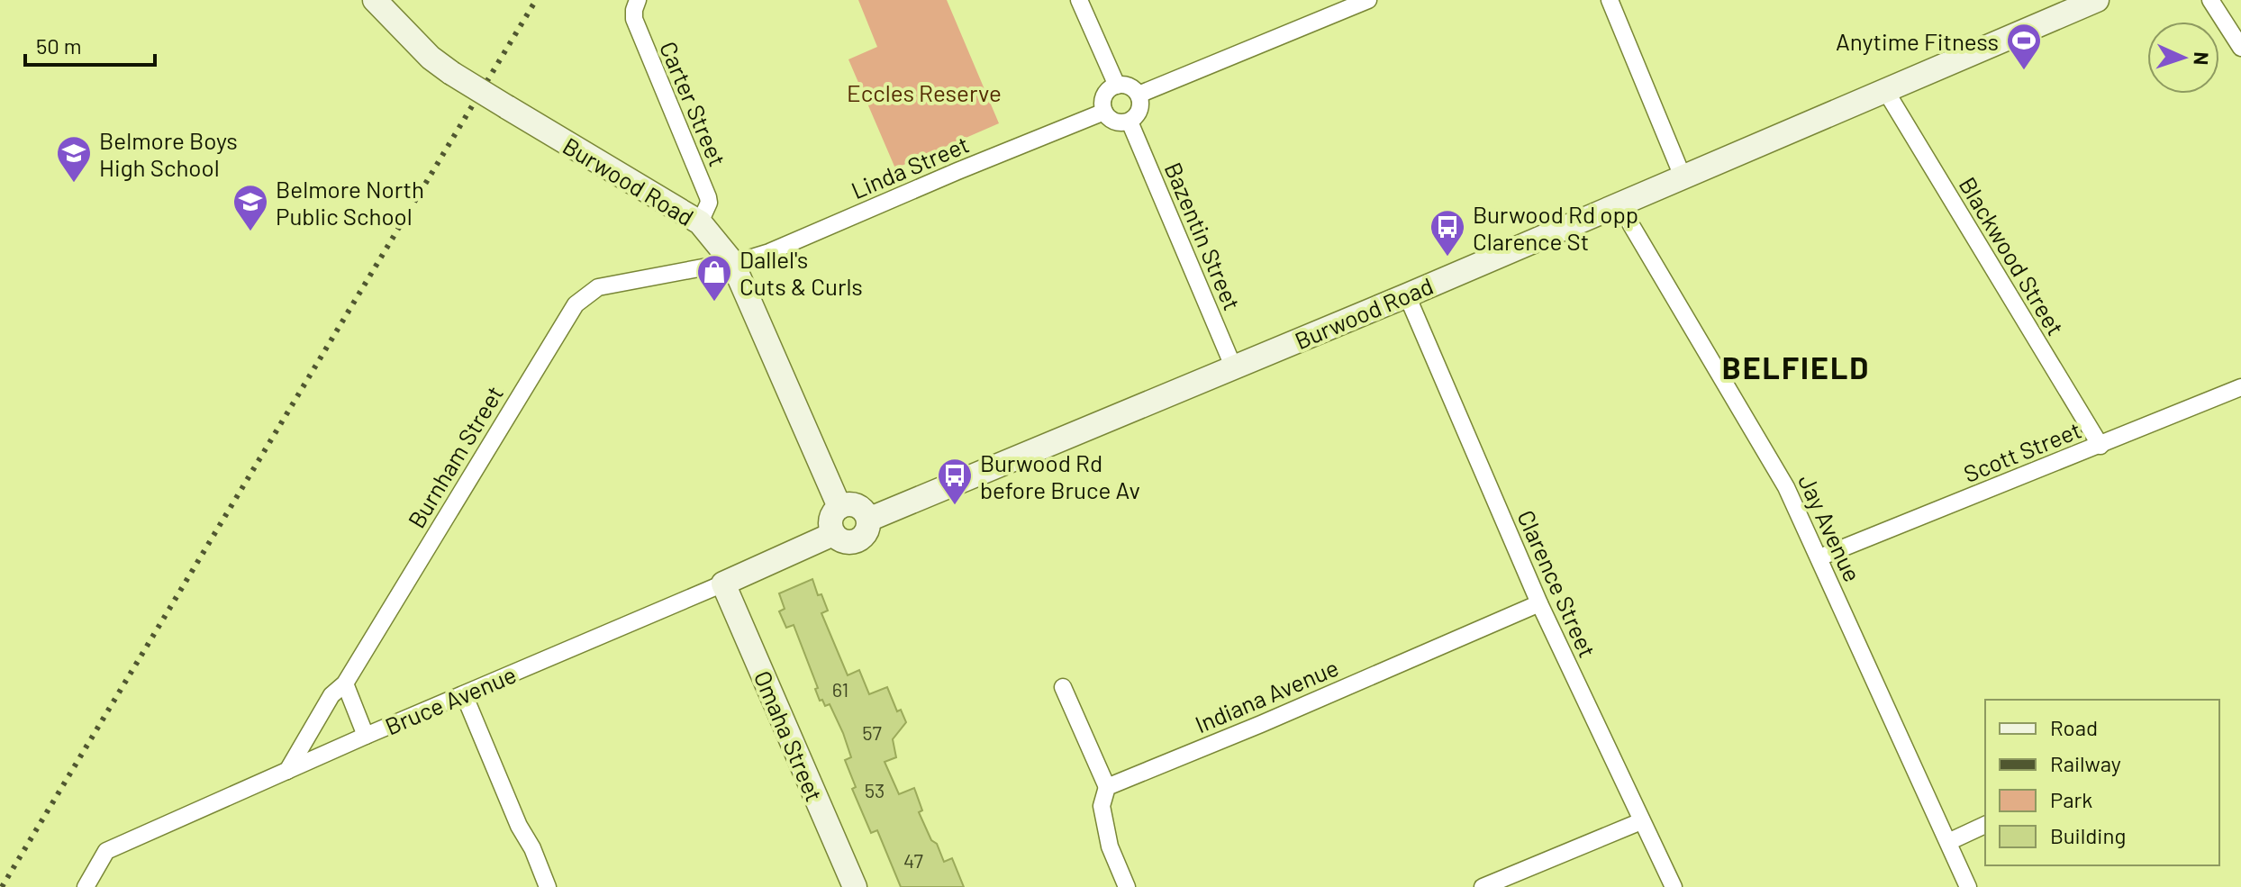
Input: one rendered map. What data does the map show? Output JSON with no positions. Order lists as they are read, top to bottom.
{
  "streets": {
    "main road": ["Burwood Road", "Bruce Avenue", "Omaha Street"],
    "street": [
      "Carter Street",
      "Linda Street",
      "Bazentin Street",
      "Blackwood Street",
      "Scott Street",
      "Burnham Street",
      "Jay Avenue",
      "Clarence Street",
      "Indiana Avenue"
    ]
  },
  "crossings": [
    ["Carter Street", "Burwood Road"],
    ["Linda Street", "Burwood Road"],
    ["Linda Street", "Bazentin Street"],
    ["Linda Street", "Burnham Street"],
    ["Burwood Road", "Bazentin Street"],
    ["Burwood Road", "Blackwood Street"],
    ["Burwood Road", "Burnham Street"],
    ["Burwood Road", "Jay Avenue"],
    ["Burwood Road", "Clarence Street"],
    ["Burwood Road", "Bruce Avenue"],
    ["Blackwood Street", "Scott Street"],
    ["Scott Street", "Jay Avenue"],
    ["Burnham Street", "Bruce Avenue"],
    ["Clarence Street", "Indiana Avenue"],
    ["Bruce Avenue", "Omaha Street"]
  ],
  "districts": ["BELFIELD"],
  "parks": ["Eccles Reserve"],
  "places": {
    "sports": ["Anytime Fitness"],
    "school or university": ["Belmore Boys High School", "Belmore North Public School"],
    "bus stop": ["Burwood Rd opp Clarence St", "Burwood Rd before Bruce Av"],
    "shop": ["Dallel's Cuts & Curls"]
  },
  "house_numbers": [
    "61",
    "57",
    "53",
    "47"
  ],
  "legend": [
    "Road",
    "Railway",
    "Park",
    "Building"
  ],
  "scale_bar": "50 m",
  "north": "right"
}
